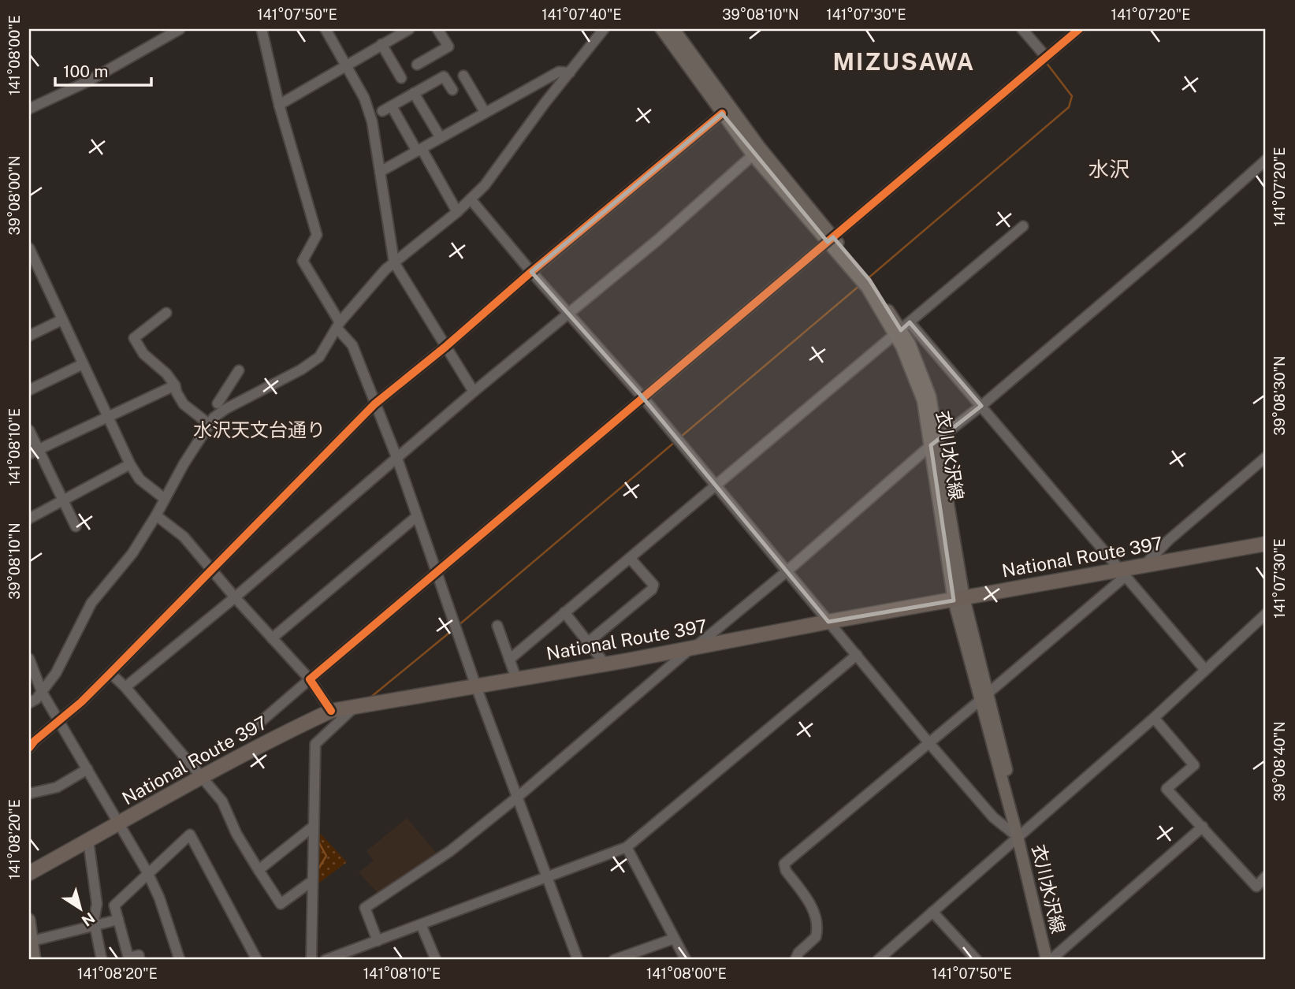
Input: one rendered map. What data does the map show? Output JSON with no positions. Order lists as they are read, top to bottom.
{
  "streets": {
    "highway": ["National Route 397"],
    "main road": ["衣川水沢線"]
  },
  "crossings": [
    ["衣川水沢線", "National Route 397"]
  ],
  "districts": ["MIZUSAWA", "水沢", "水沢天文台通り"],
  "scale_bar": "100 m",
  "north": "bottom right",
  "coordinates": [
    "141°07'50\"E",
    "141°07'40\"E",
    "39°08'10\"N",
    "141°07'30\"E",
    "141°07'20\"E",
    "141°08'00\"E",
    "39°08'00\"N",
    "39°08'30\"N",
    "141°08'10\"E",
    "39°08'40\"N",
    "141°08'20\"E"
  ]
}
